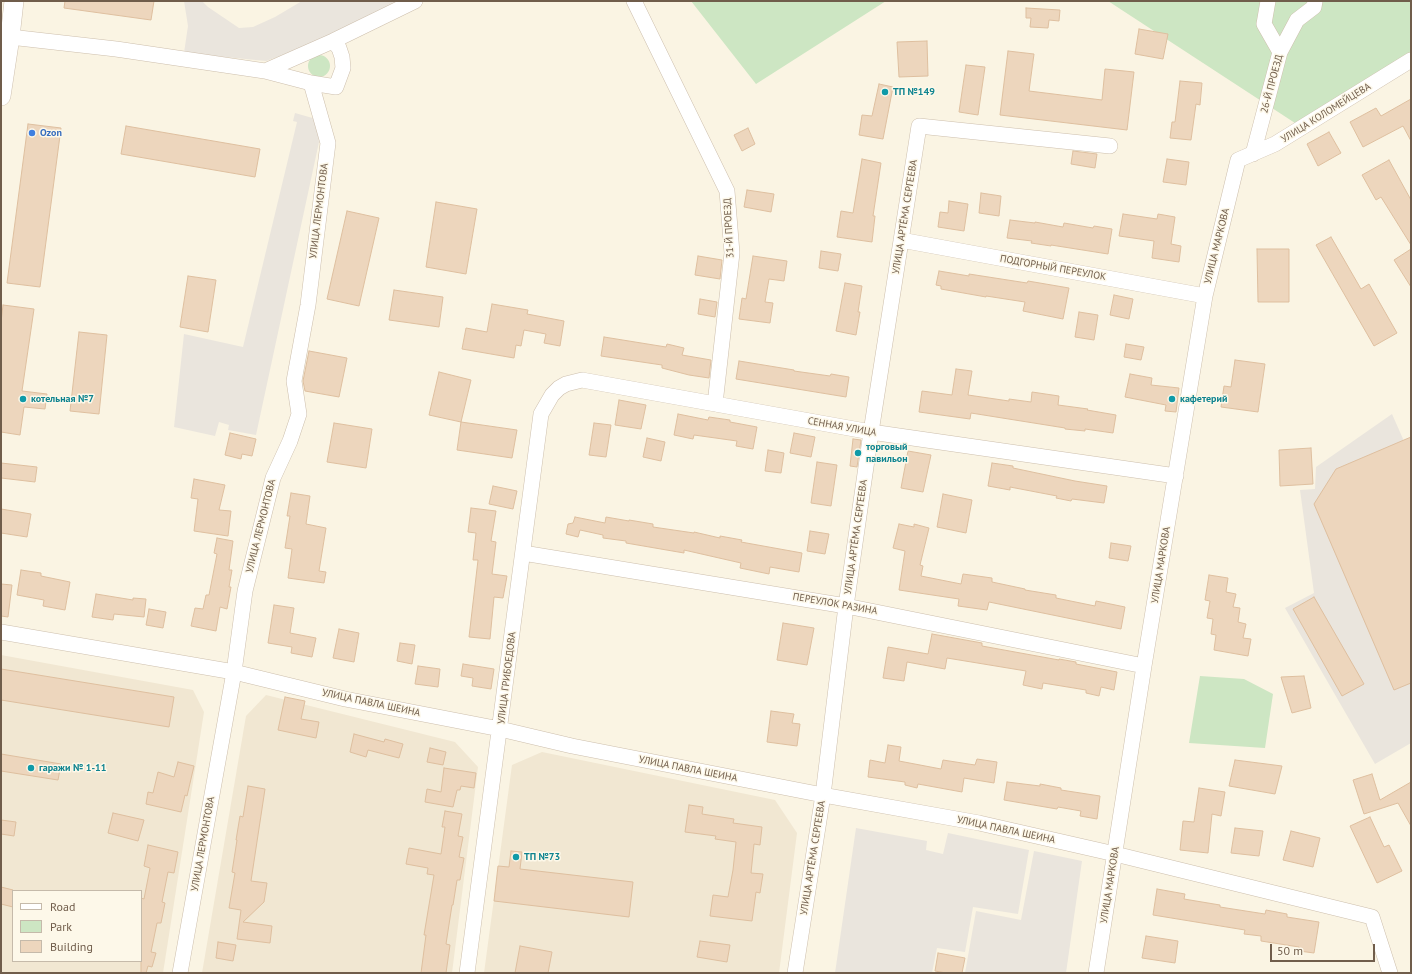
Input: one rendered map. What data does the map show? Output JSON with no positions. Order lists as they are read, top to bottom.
{
  "streets": {
    "street": [
      "26-Й ПРОЕЗД",
      "УЛИЦА КОЛОМЕЙЦЕВА",
      "УЛИЦА ЛЕРМОНТОВА",
      "УЛИЦА АРТЁМА СЕРГЕЕВА",
      "31-Й ПРОЕЗД",
      "УЛИЦА МАРКОВА",
      "ПОДГОРНЫЙ ПЕРЕУЛОК",
      "СЕННАЯ УЛИЦА",
      "ПЕРЕУЛОК РАЗИНА",
      "УЛИЦА ГРИБОЕДОВА",
      "УЛИЦА ПАВЛА ШЕИНА"
    ]
  },
  "crossings": [
    ["26-Й ПРОЕЗД", "УЛИЦА КОЛОМЕЙЦЕВА"],
    ["УЛИЦА КОЛОМЕЙЦЕВА", "УЛИЦА МАРКОВА"],
    ["УЛИЦА ЛЕРМОНТОВА", "УЛИЦА ПАВЛА ШЕИНА"],
    ["УЛИЦА АРТЁМА СЕРГЕЕВА", "ПОДГОРНЫЙ ПЕРЕУЛОК"],
    ["УЛИЦА АРТЁМА СЕРГЕЕВА", "СЕННАЯ УЛИЦА"],
    ["УЛИЦА АРТЁМА СЕРГЕЕВА", "ПЕРЕУЛОК РАЗИНА"],
    ["УЛИЦА АРТЁМА СЕРГЕЕВА", "УЛИЦА ПАВЛА ШЕИНА"],
    ["31-Й ПРОЕЗД", "СЕННАЯ УЛИЦА"],
    ["УЛИЦА МАРКОВА", "ПОДГОРНЫЙ ПЕРЕУЛОК"],
    ["УЛИЦА МАРКОВА", "СЕННАЯ УЛИЦА"],
    ["УЛИЦА МАРКОВА", "ПЕРЕУЛОК РАЗИНА"],
    ["УЛИЦА МАРКОВА", "УЛИЦА ПАВЛА ШЕИНА"],
    ["СЕННАЯ УЛИЦА", "УЛИЦА ГРИБОЕДОВА"],
    ["ПЕРЕУЛОК РАЗИНА", "УЛИЦА ГРИБОЕДОВА"],
    ["УЛИЦА ГРИБОЕДОВА", "УЛИЦА ПАВЛА ШЕИНА"]
  ],
  "places": [
    "ТП №149",
    "Ozon",
    "котельная №7",
    "кафетерий",
    "торговый павильон",
    "гаражи № 1-11",
    "ТП №73"
  ],
  "legend": ["Road", "Park", "Building"],
  "scale_bar": "50 m"
}
